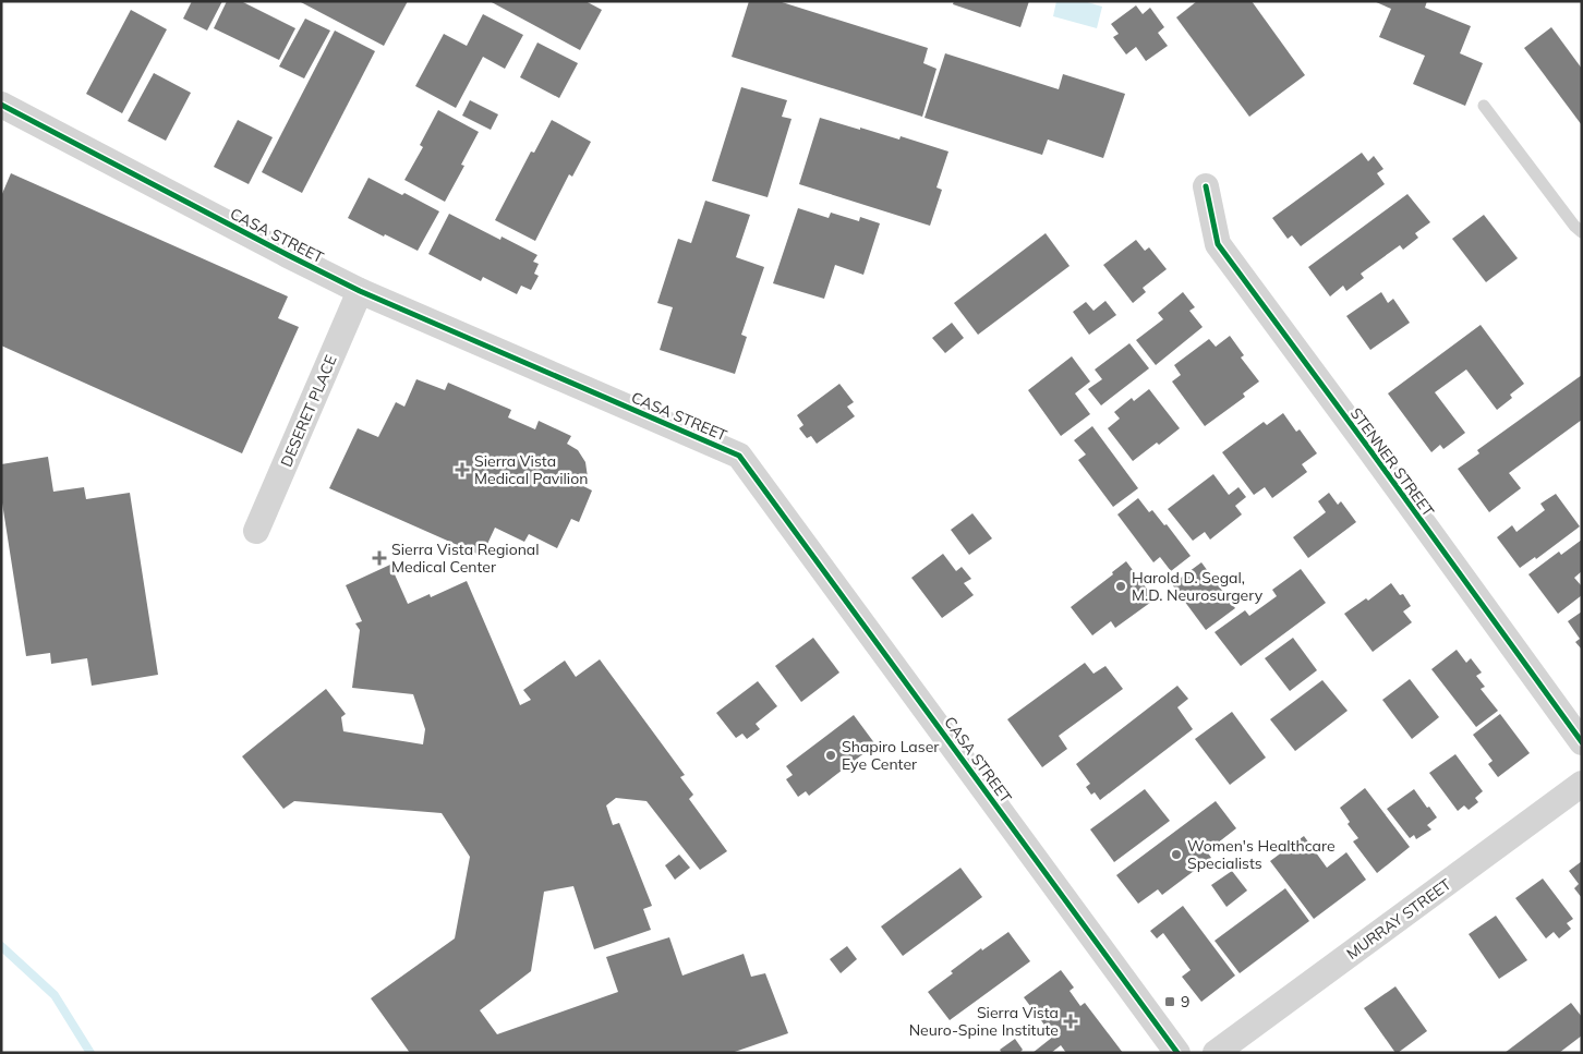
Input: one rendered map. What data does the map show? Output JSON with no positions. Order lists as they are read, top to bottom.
{
  "streets": {
    "street": [
      "CASA STREET",
      "DESERET PLACE",
      "STENNER STREET",
      "MURRAY STREET"
    ]
  },
  "crossings": [
    ["CASA STREET", "DESERET PLACE"]
  ],
  "places": {
    "health": ["Sierra Vista Medical Pavilion", "Sierra Vista Regional Medical Center", "Sierra Vista Neuro-Spine Institute"],
    "other": ["Harold D. Segal, M.D. Neurosurgery", "Shapiro Laser Eye Center", "Women's Healthcare Specialists"],
    "transit": ["9"]
  }
}
